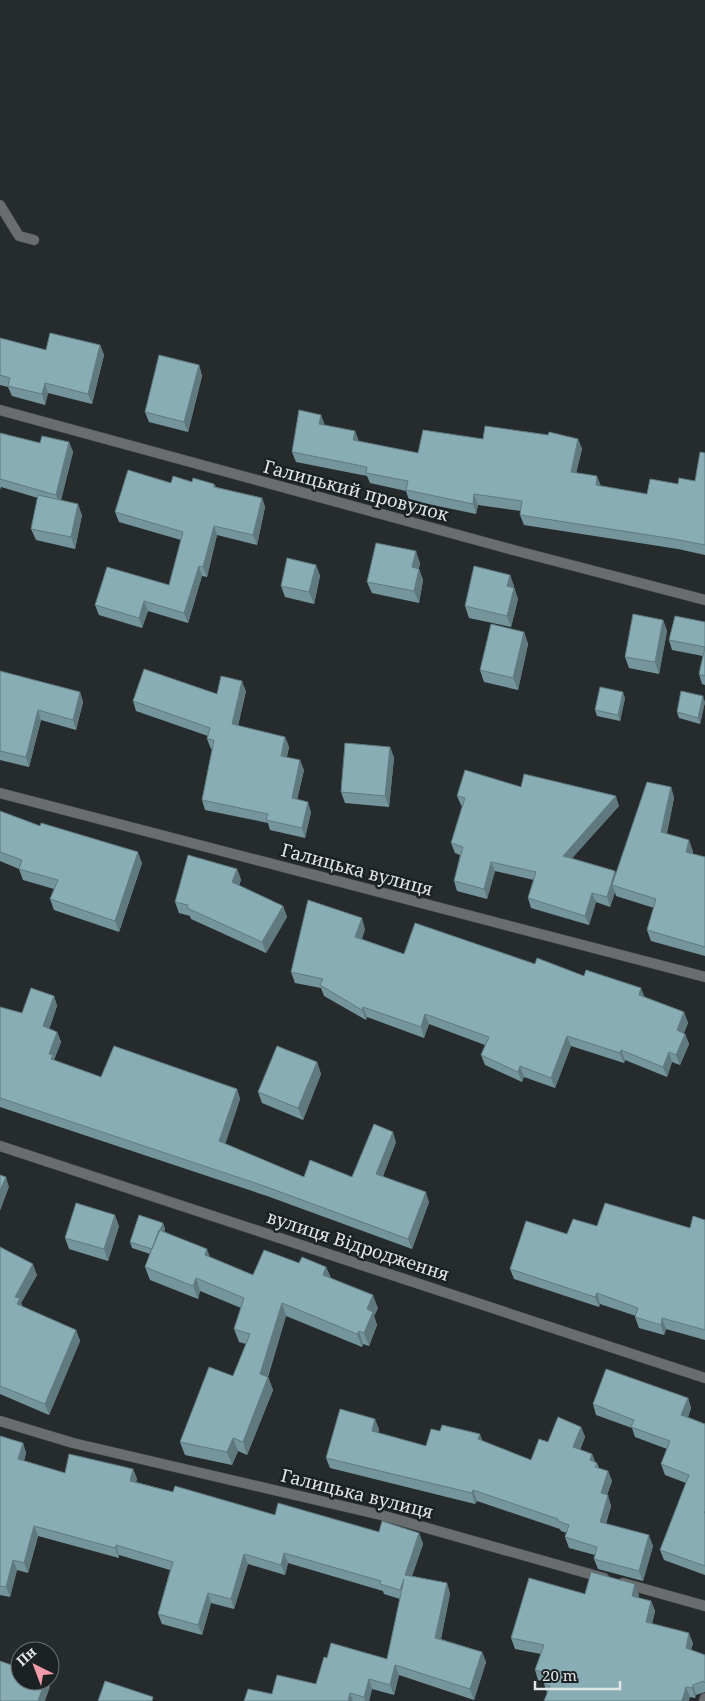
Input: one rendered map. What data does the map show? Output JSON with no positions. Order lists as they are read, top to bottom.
{
  "streets": {
    "street": ["Галицький провулок", "Галицька вулиця", "вулиця Відродження"]
  },
  "scale_bar": "20 m",
  "north": "top left"
}
